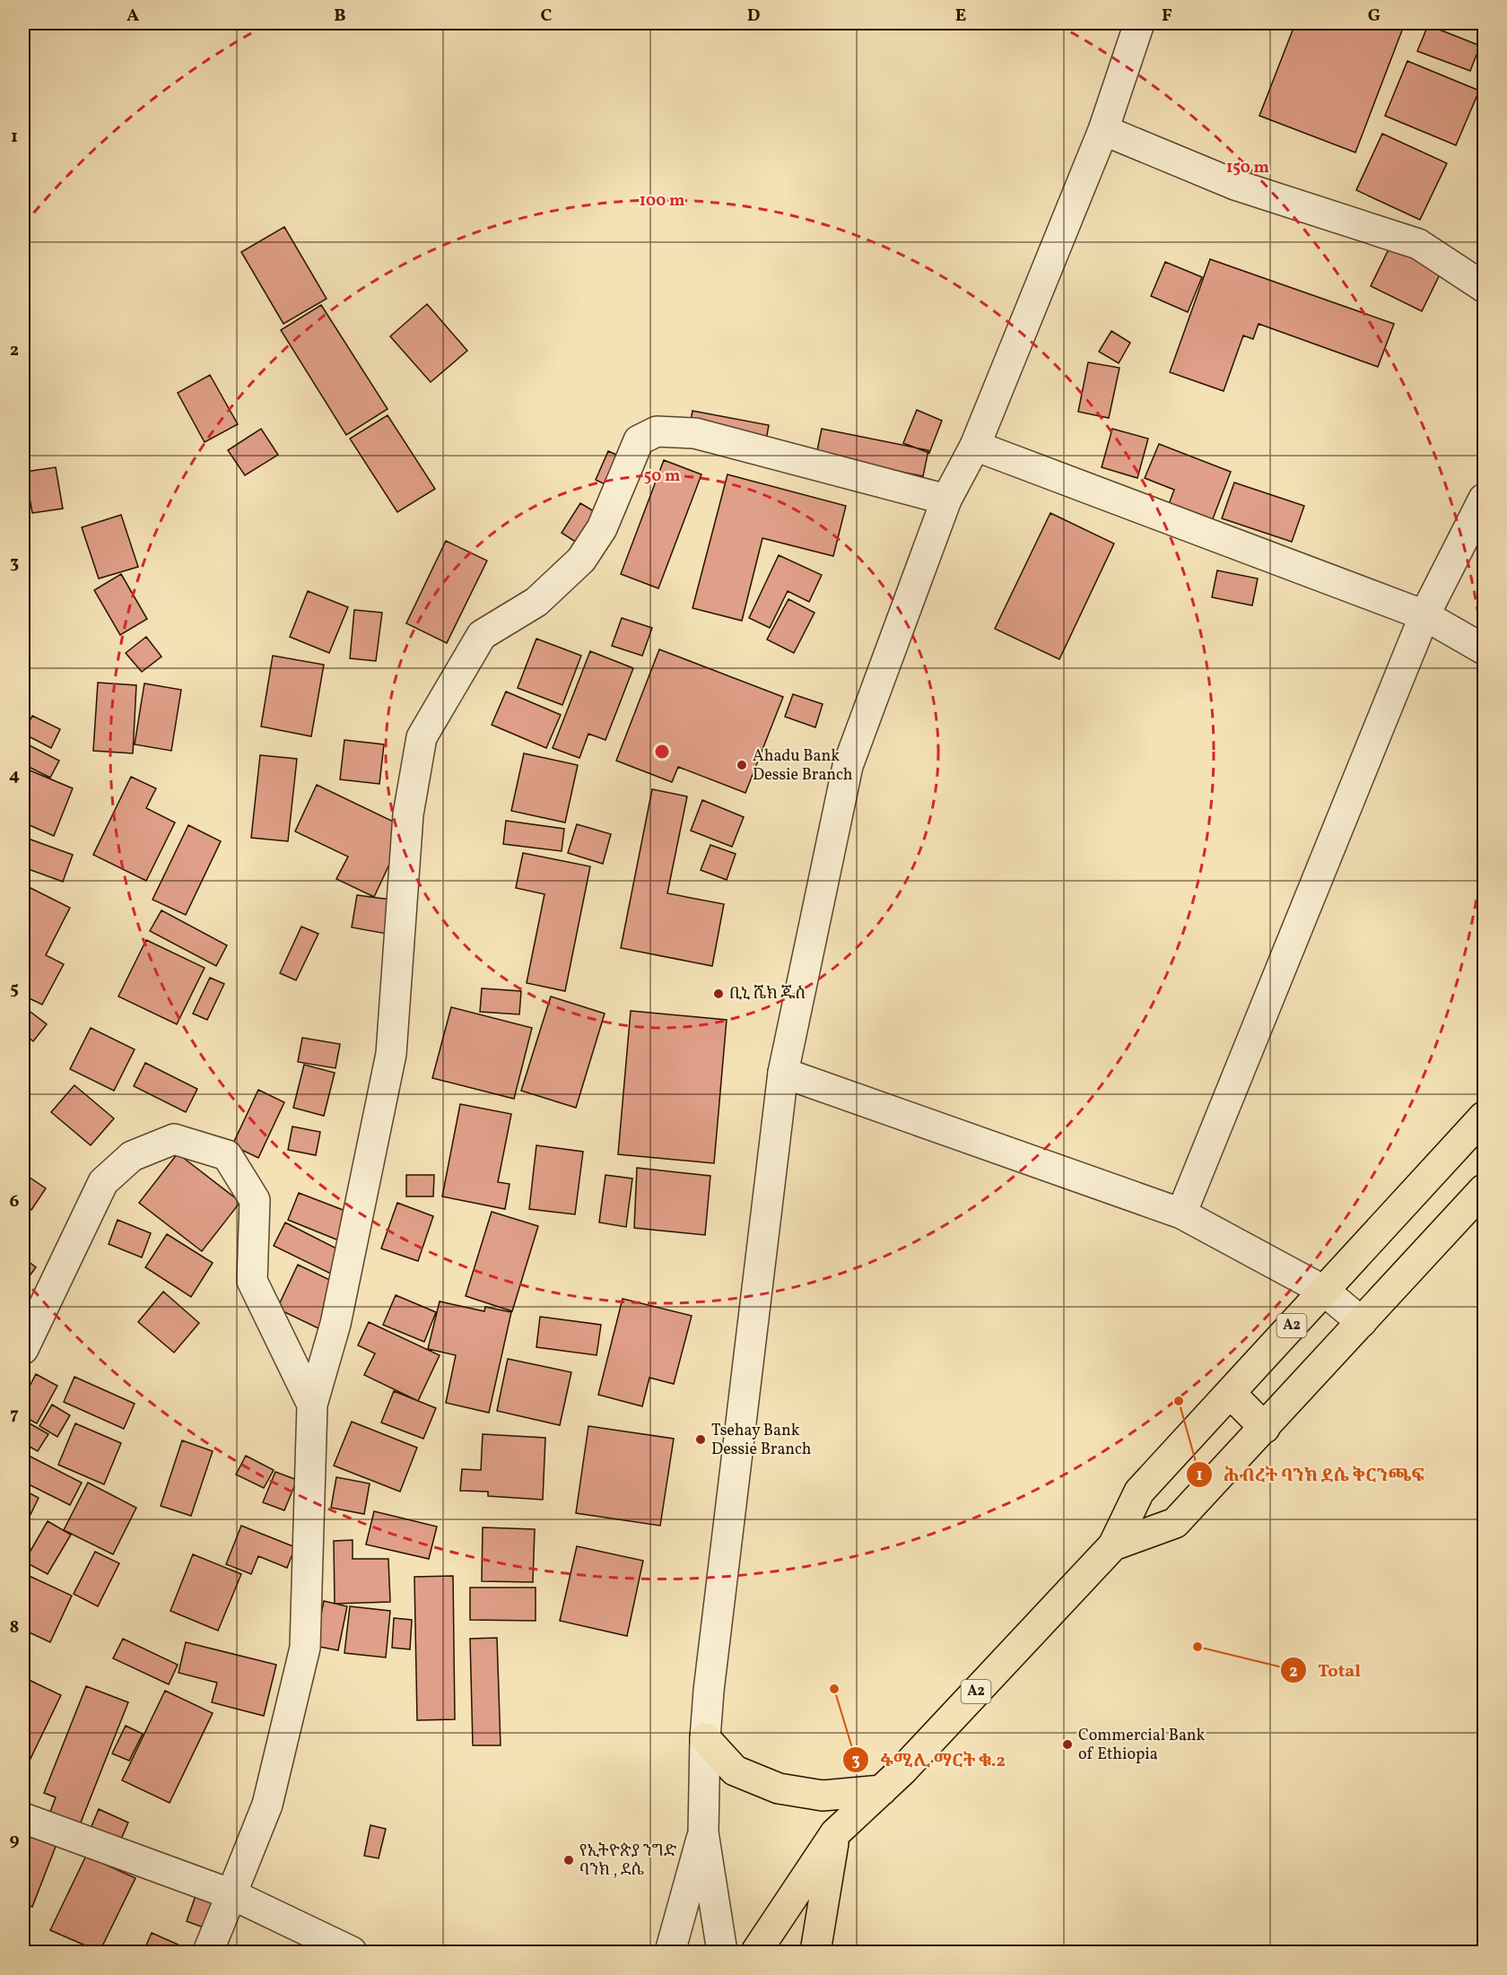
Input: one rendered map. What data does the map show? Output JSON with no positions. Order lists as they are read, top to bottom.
{
  "streets": {
    "highway": ["A2"]
  },
  "places": [
    "Ahadu Bank Dessie Branch",
    "ቢኒ ሼክ ጁስ",
    "ሕብረት ባንክ ደሴ ቅርንጫፍ",
    "Tsehay Bank Dessie Branch",
    "Total",
    "ፋሚሊ ማርት ቁ.2",
    "Commercial Bank of Ethiopia",
    "የኢትዮጵያ ንግድ ባንክ , ደሴ"
  ],
  "grid": {
    "columns": [
      "A",
      "B",
      "C",
      "D",
      "E",
      "F",
      "G"
    ],
    "rows": [
      "1",
      "2",
      "3",
      "4",
      "5",
      "6",
      "7",
      "8",
      "9"
    ]
  },
  "rings": ["150 m", "100 m", "50 m"]
}
